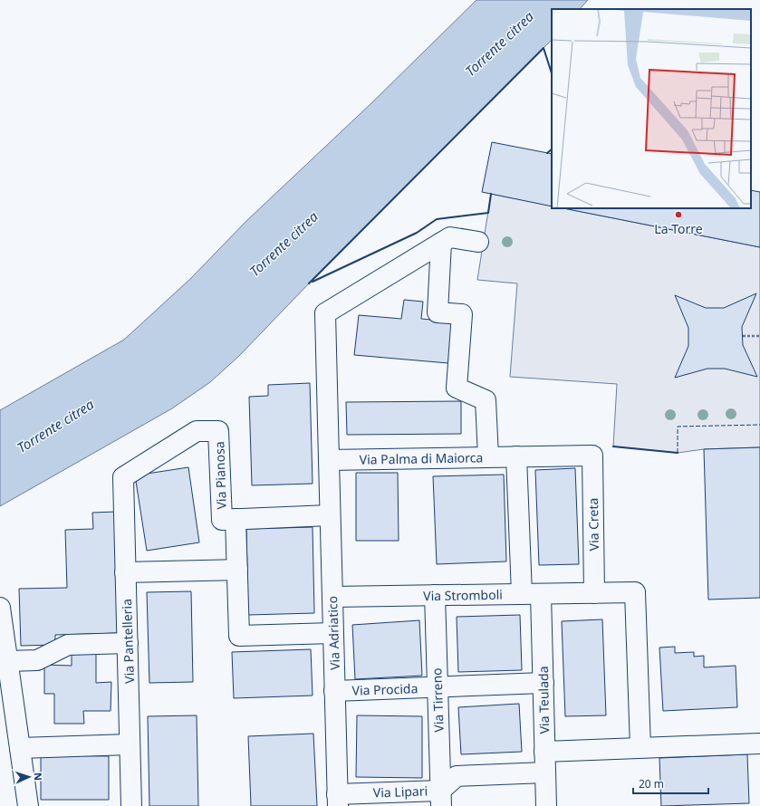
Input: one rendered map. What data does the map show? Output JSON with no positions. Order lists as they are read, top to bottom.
{
  "streets": {
    "street": [
      "Via Palma di Maiorca",
      "Via Pianosa",
      "Via Creta",
      "Via Stromboli",
      "Via Adriatico",
      "Via Pantelleria",
      "Via Procida",
      "Via Tirreno",
      "Via Teulada",
      "Via Lipari"
    ]
  },
  "crossings": [
    ["Via Palma di Maiorca", "Via Creta"],
    ["Via Palma di Maiorca", "Via Adriatico"],
    ["Via Pianosa", "Via Adriatico"],
    ["Via Pianosa", "Via Pantelleria"],
    ["Via Creta", "Via Stromboli"],
    ["Via Stromboli", "Via Adriatico"],
    ["Via Stromboli", "Via Tirreno"],
    ["Via Stromboli", "Via Teulada"],
    ["Via Adriatico", "Via Procida"],
    ["Via Adriatico", "Via Lipari"],
    ["Via Procida", "Via Tirreno"],
    ["Via Procida", "Via Teulada"],
    ["Via Tirreno", "Via Lipari"],
    ["Via Teulada", "Via Lipari"]
  ],
  "water": ["Torrente citrea"],
  "places": ["La Torre"],
  "scale_bar": "20 m",
  "north": "right"
}
